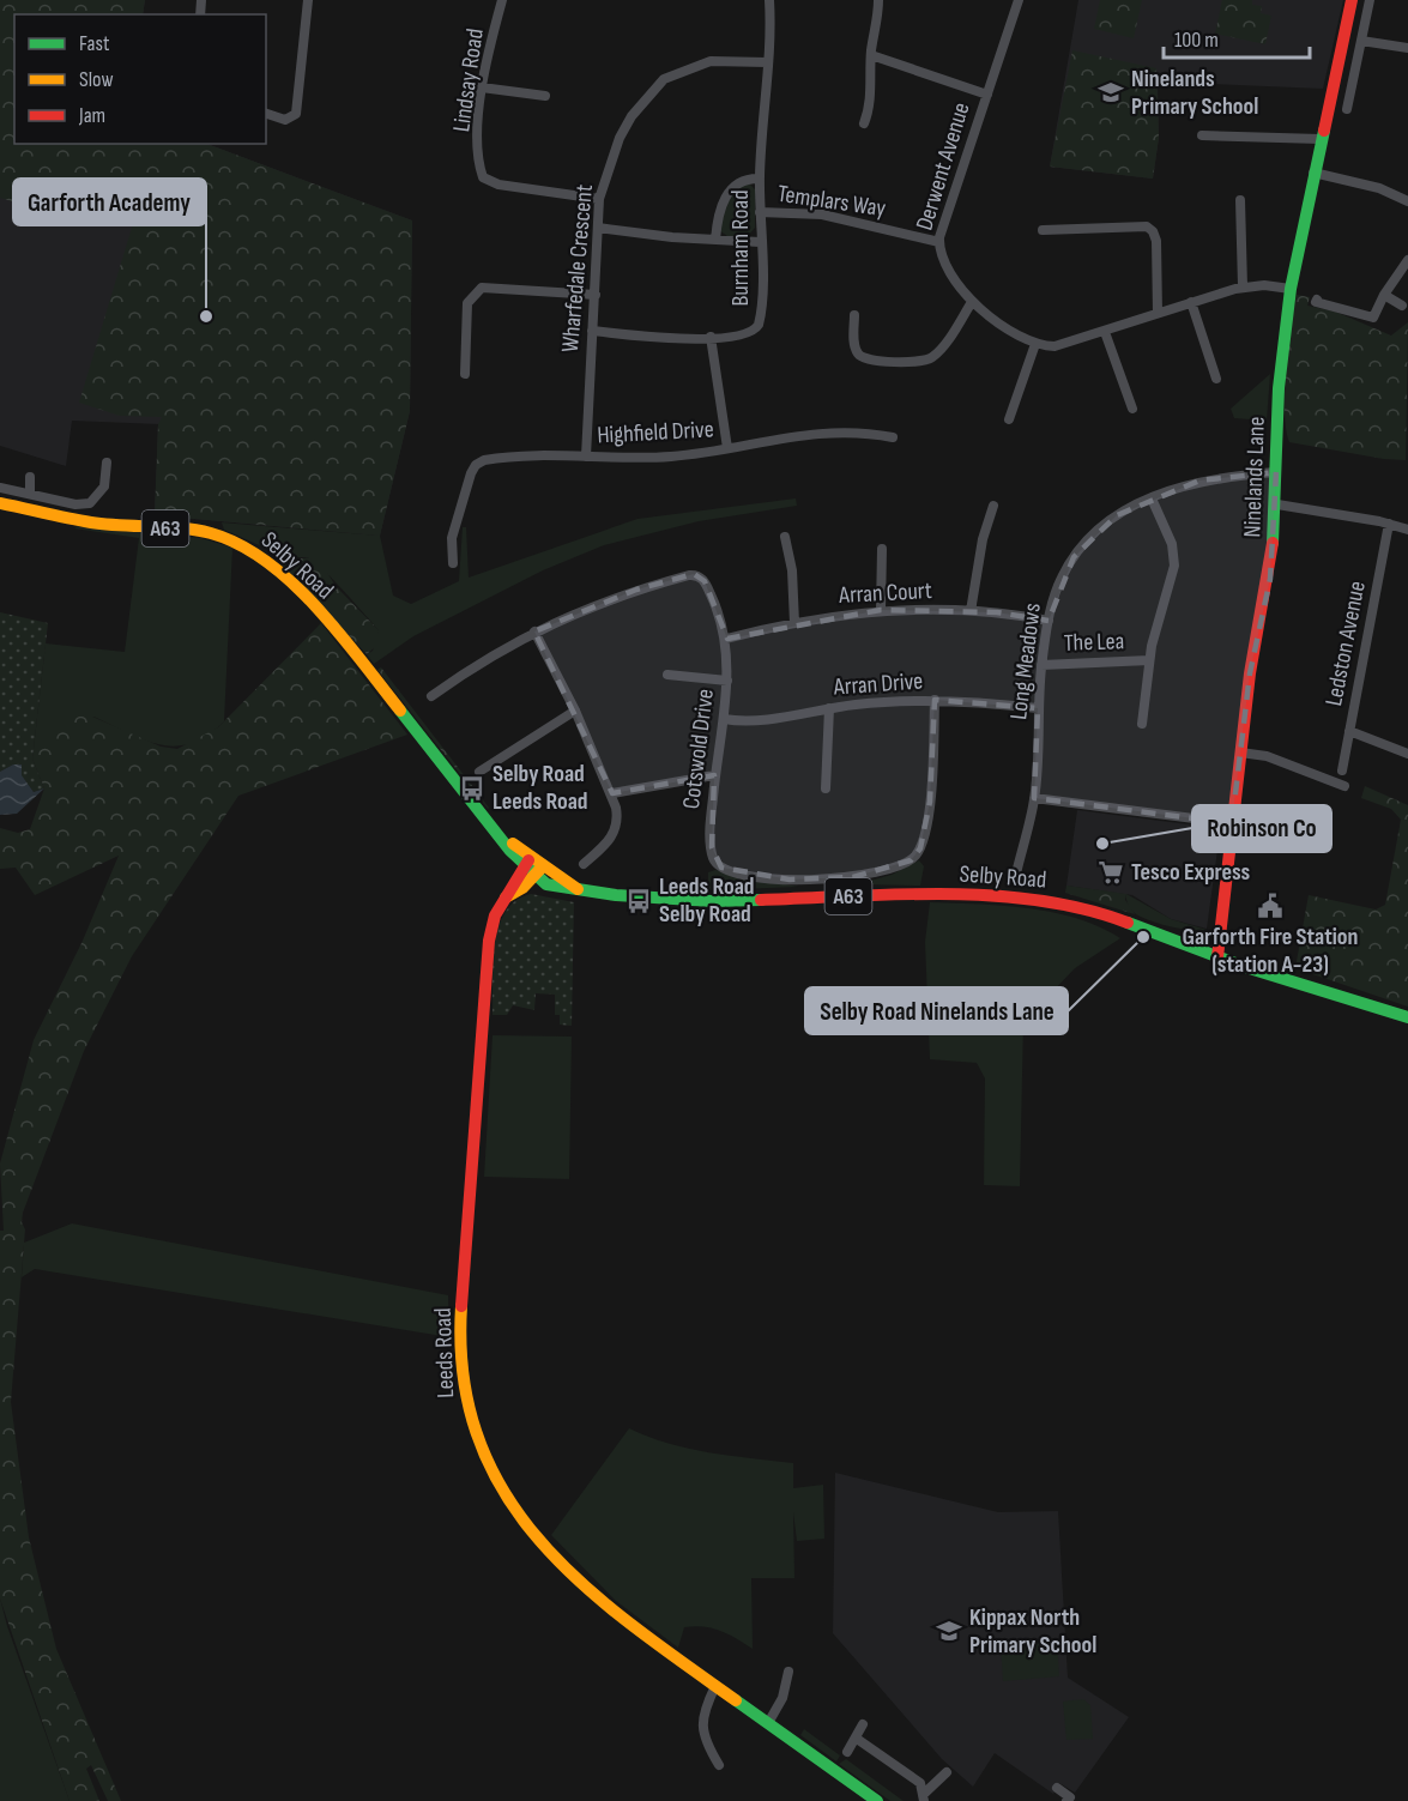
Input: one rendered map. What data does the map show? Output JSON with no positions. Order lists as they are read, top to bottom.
{
  "streets": {
    "main road": [
      "Ninelands Lane",
      "A63",
      "Selby Road",
      "Leeds Road"
    ],
    "street": [
      "Lindsay Road",
      "Derwent Avenue",
      "Templars Way",
      "Burnham Road",
      "Wharfedale Crescent",
      "Highfield Drive",
      "Arran Court",
      "The Lea",
      "Ledston Avenue",
      "Long Meadows",
      "Arran Drive",
      "Cotswold Drive"
    ]
  },
  "crossings": [
    ["Lindsay Road", "Wharfedale Crescent"],
    ["Derwent Avenue", "Templars Way"],
    ["Templars Way", "Burnham Road"],
    ["Burnham Road", "Wharfedale Crescent"],
    ["Wharfedale Crescent", "Highfield Drive"],
    ["Ninelands Lane", "Selby Road"],
    ["Ninelands Lane", "Long Meadows"],
    ["Selby Road", "Leeds Road"],
    ["Arran Court", "Long Meadows"],
    ["Arran Court", "Cotswold Drive"],
    ["The Lea", "Long Meadows"],
    ["Long Meadows", "Arran Drive"],
    ["Arran Drive", "Cotswold Drive"]
  ],
  "places": {
    "school or university": ["Ninelands Primary School", "Kippax North Primary School"],
    "other": ["Garforth Academy", "Robinson Co", "Selby Road Ninelands Lane"],
    "bus stop": ["Selby Road Leeds Road", "Leeds Road Selby Road"],
    "supermarket": ["Tesco Express"],
    "public building": ["Garforth Fire Station (station A-23)"]
  },
  "legend": ["Fast", "Slow", "Jam"],
  "scale_bar": "100 m"
}
